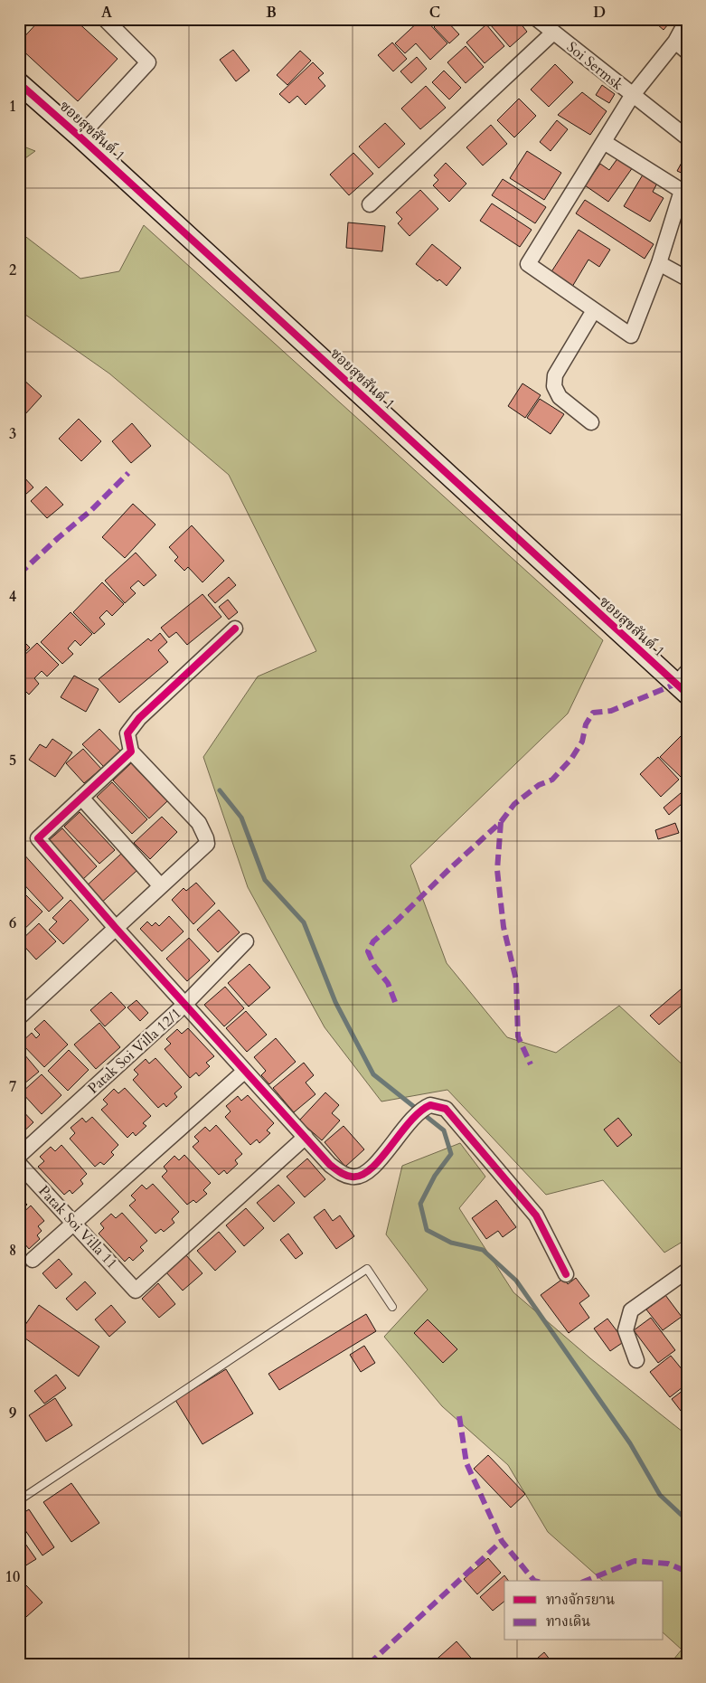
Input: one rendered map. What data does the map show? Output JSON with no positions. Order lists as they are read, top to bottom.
{
  "streets": {
    "street": [
      "Soi Sermsk",
      "ซอยสุขสันต์ 1",
      "Patak Soi Villa 12/1",
      "Patak Soi Villa 11"
    ]
  },
  "legend": ["ทางจักรยาน", "ทางเดิน"],
  "grid": {
    "columns": [
      "A",
      "B",
      "C",
      "D"
    ],
    "rows": [
      "1",
      "2",
      "3",
      "4",
      "5",
      "6",
      "7",
      "8",
      "9",
      "10"
    ]
  }
}
